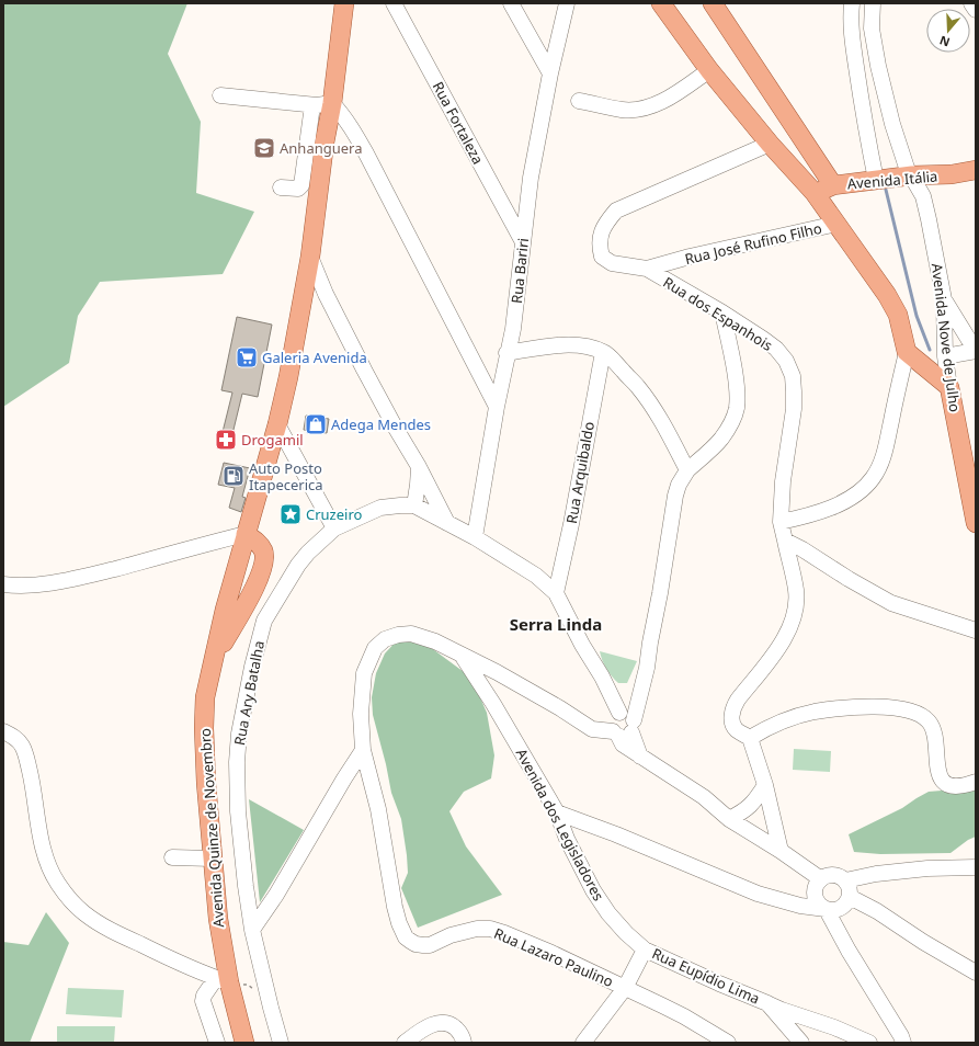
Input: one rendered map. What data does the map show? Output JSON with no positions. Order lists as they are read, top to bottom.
{
  "streets": {
    "main road": ["Avenida Itália", "Avenida Nove de Julho", "Avenida Quinze de Novembro"],
    "street": [
      "Rua Fortaleza",
      "Rua José Rufino Filho",
      "Rua Bariri",
      "Rua dos Espanhois",
      "Rua Arquibaldo",
      "Rua Ary Batalha",
      "Avenida dos Legisladores",
      "Rua Lazaro Paulino",
      "Rua Eupídio Lima"
    ]
  },
  "crossings": [
    ["Rua Fortaleza", "Rua Bariri"],
    ["Avenida Itália", "Avenida Nove de Julho"],
    ["Rua José Rufino Filho", "Rua dos Espanhois"],
    ["Avenida dos Legisladores", "Rua Eupídio Lima"]
  ],
  "districts": ["Serra Linda"],
  "places": {
    "school or university": ["Anhanguera"],
    "supermarket": ["Galeria Avenida"],
    "shop": ["Adega Mendes"],
    "pharmacy": ["Drogamil"],
    "fuel station": ["Auto Posto Itapecerica"],
    "place": ["Cruzeiro"]
  },
  "north": "bottom"
}
